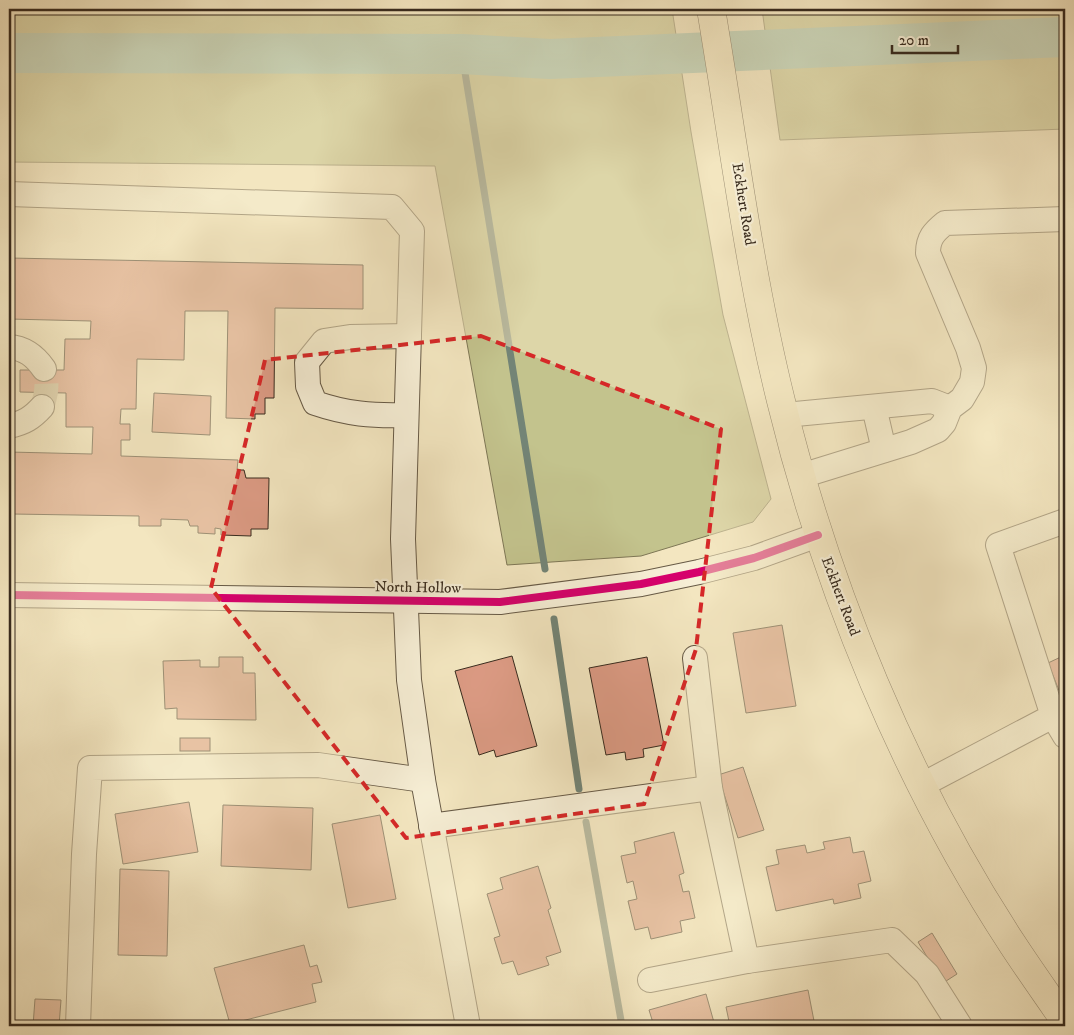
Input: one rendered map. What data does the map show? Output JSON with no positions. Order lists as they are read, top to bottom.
{
  "streets": {
    "main road": ["Eckhert Road"],
    "street": ["North Hollow"]
  },
  "crossings": [
    ["Eckhert Road", "North Hollow"]
  ],
  "scale_bar": "20 m"
}
